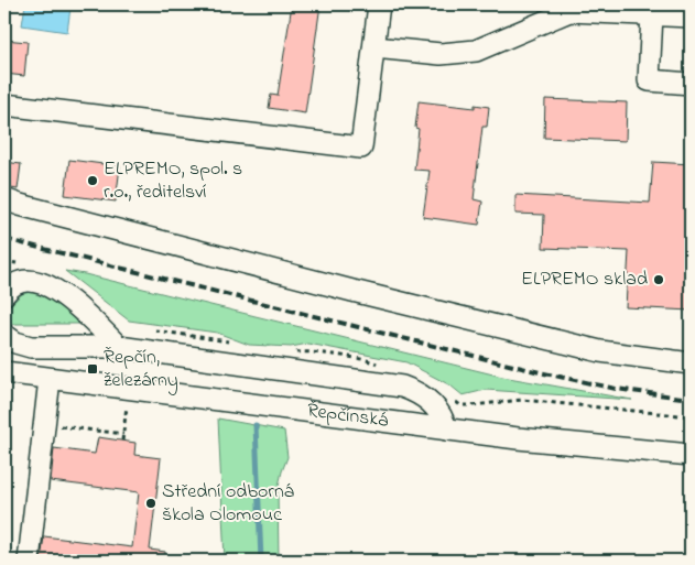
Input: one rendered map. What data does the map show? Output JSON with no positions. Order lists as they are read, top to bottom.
{
  "streets": {
    "street": ["Řepčínská"]
  },
  "places": {
    "other": ["ELPREMO, spol. s r.o., ředitelsví", "ELPREMO sklad", "Střední odborná škola Olomouc"],
    "transit": ["Řepčín, železárny"]
  }
}
